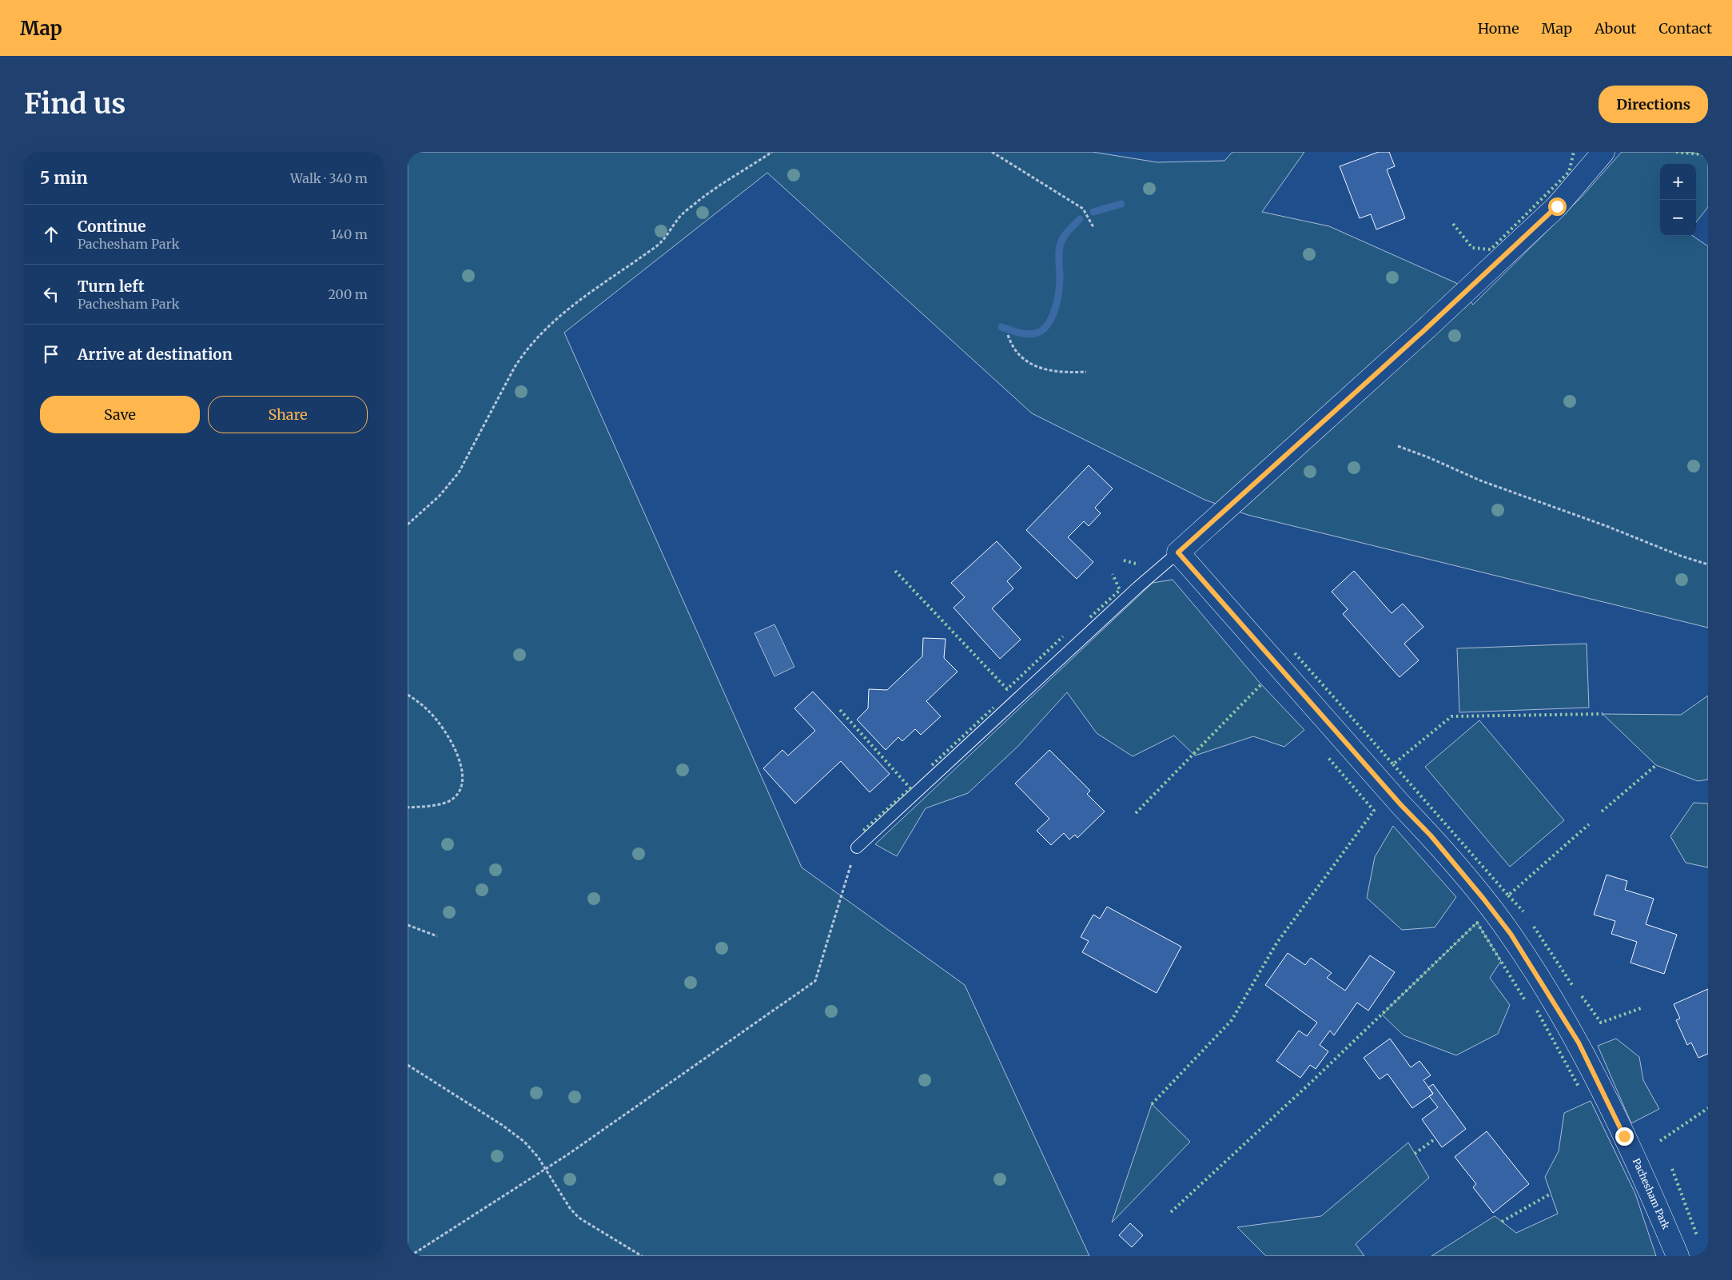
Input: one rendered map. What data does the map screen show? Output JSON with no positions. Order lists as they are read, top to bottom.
{
  "streets": {
    "street": ["Pachesham Park"]
  },
  "page": {
    "header": "Map",
    "nav": [
      "Home",
      "Map",
      "About",
      "Contact"
    ],
    "buttons": [
      "Directions",
      ["Save", "Share"]
    ],
    "title": "Find us",
    "heading": ["5 min", "Walk · 340 m"],
    "map_buttons": ["+", "−"],
    "list": [
      ["Continue", "Pachesham Park", "140 m"],
      ["Turn left", "Pachesham Park", "200 m"],
      "Arrive at destination"
    ]
  }
}
